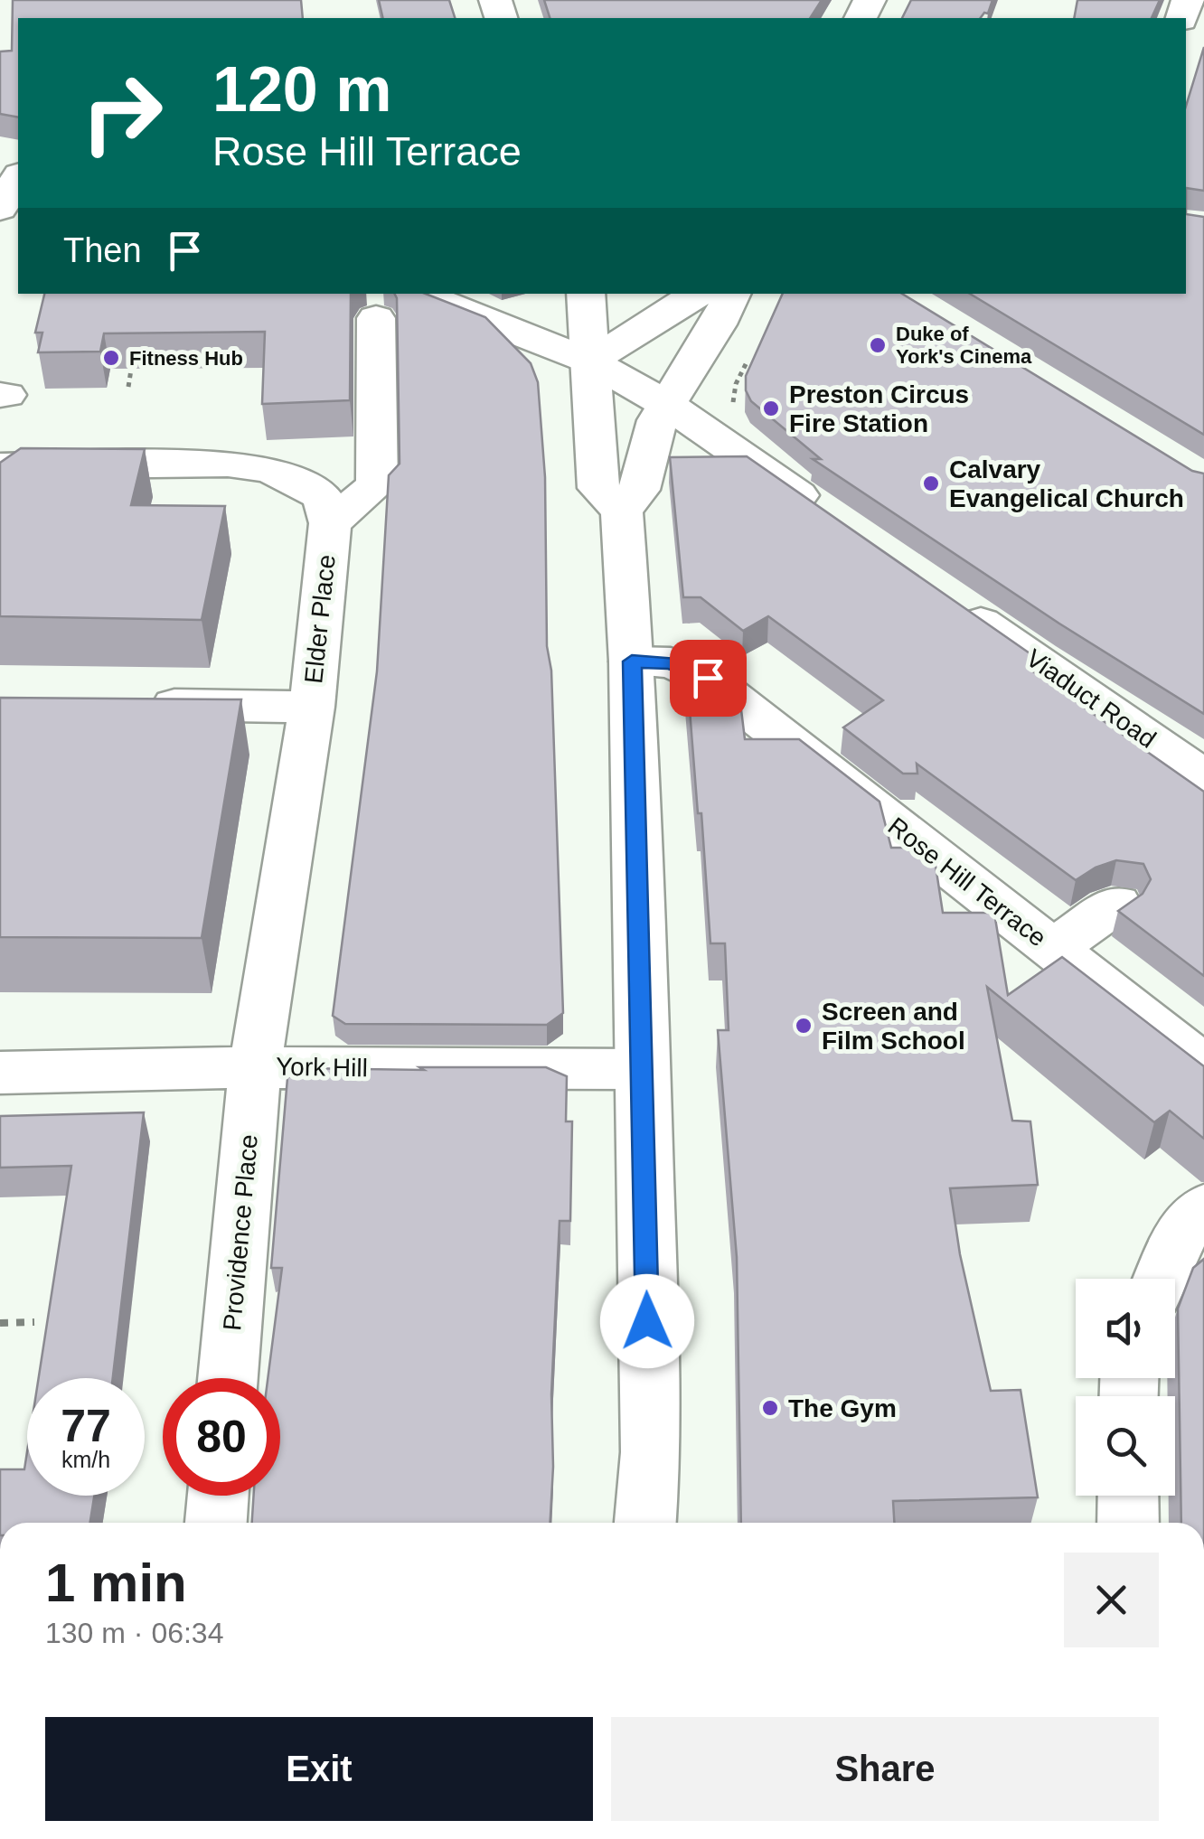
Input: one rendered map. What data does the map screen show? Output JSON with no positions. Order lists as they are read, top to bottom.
{
  "streets": {
    "main road": [
      "Elder Place",
      "Viaduct Road",
      "Rose Hill Terrace",
      "York Hill",
      "Providence Place"
    ]
  },
  "crossings": [
    ["Elder Place", "York Hill"],
    ["Elder Place", "Providence Place"],
    ["York Hill", "Providence Place"]
  ],
  "places": [
    "Duke of York's Cinema",
    "Fitness Hub",
    "Preston Circus Fire Station",
    "Calvary Evangelical Church",
    "Screen and Film School",
    "The Gym"
  ],
  "page": {
    "turn": ["120 m", "Rose Hill Terrace"],
    "then": "Then",
    "speed": "77 km/h",
    "limit": "80",
    "heading": ["1 min", "130 m · 06:34"],
    "buttons": ["Exit", "Share"]
  }
}
